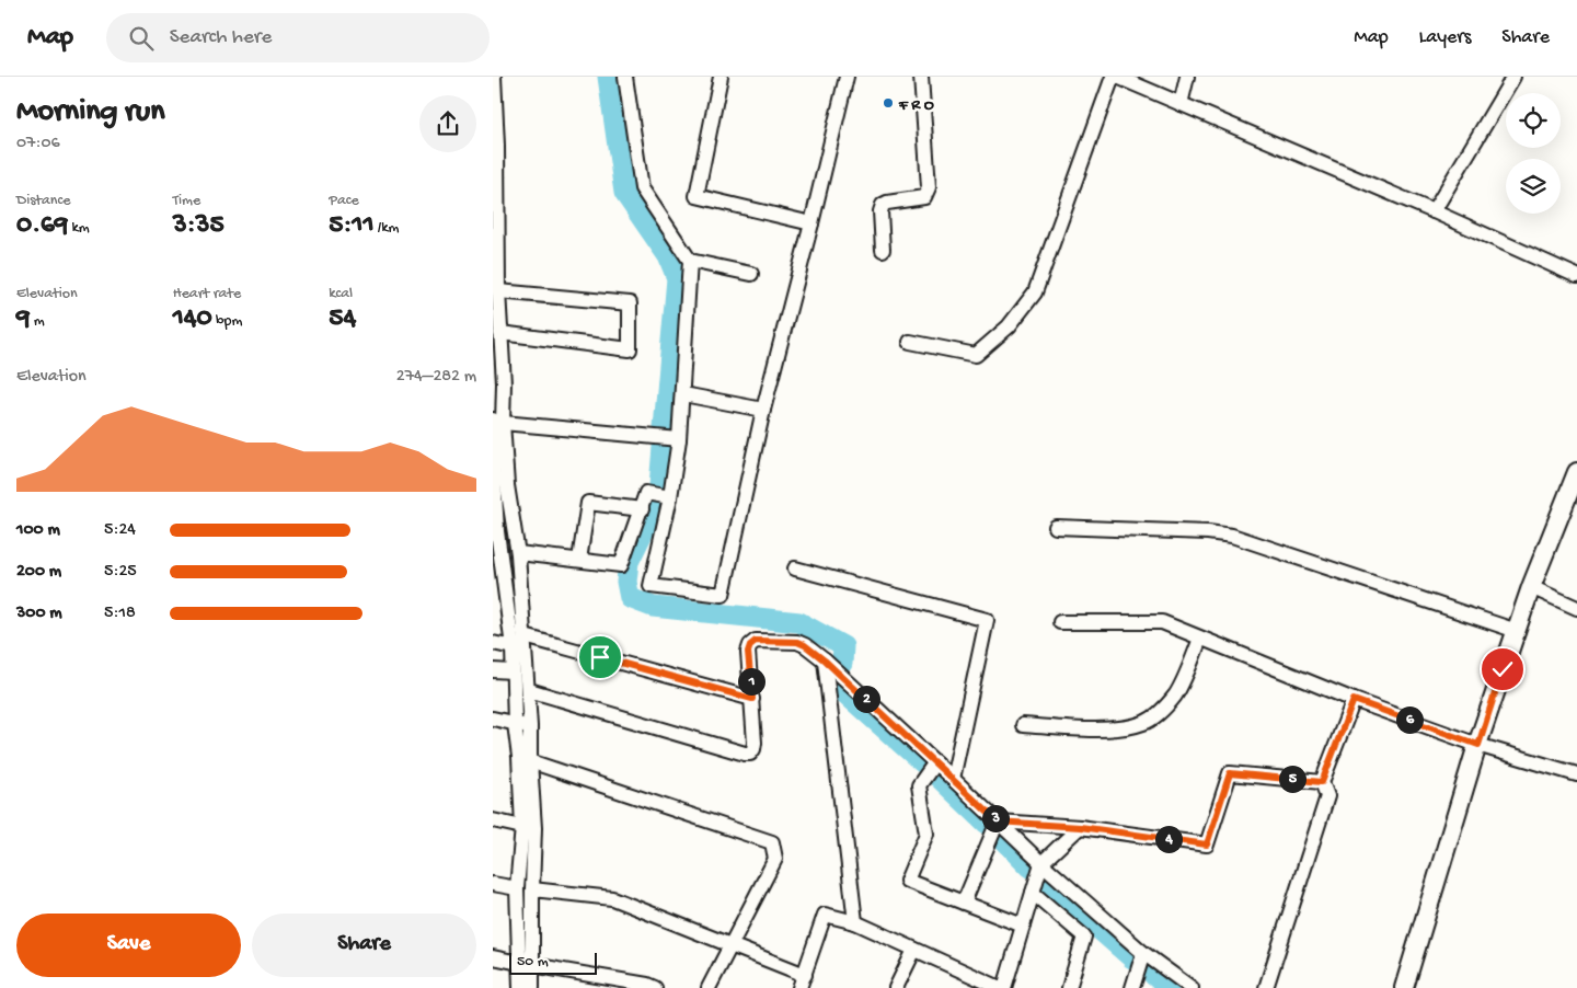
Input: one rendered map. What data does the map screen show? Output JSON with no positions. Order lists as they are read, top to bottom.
{
  "places": ["F R O"],
  "scale_bar": "50 m",
  "page": {
    "header": "Map",
    "search": "Search here",
    "nav": ["Map", "Layers", "Share"],
    "heading": ["Morning run", "07:06"],
    "stats": [
      ["Distance", "0.69 km"],
      ["Time", "3:35"],
      ["Pace", "5:11 /km"],
      ["Elevation", "9 m"],
      ["Heart rate", "140 bpm"],
      ["kcal", "54"]
    ],
    "chart": ["Elevation", "274–282 m"],
    "list": [
      {
        "name": "100 m",
        "note": "5:24"
      },
      {
        "name": "200 m",
        "note": "5:25"
      },
      {
        "name": "300 m",
        "note": "5:18"
      }
    ],
    "pins": [
      "1",
      "2",
      "6",
      "5",
      "3",
      "4"
    ],
    "buttons": ["Save", "Share"],
    "scale": "50 m"
  }
}
